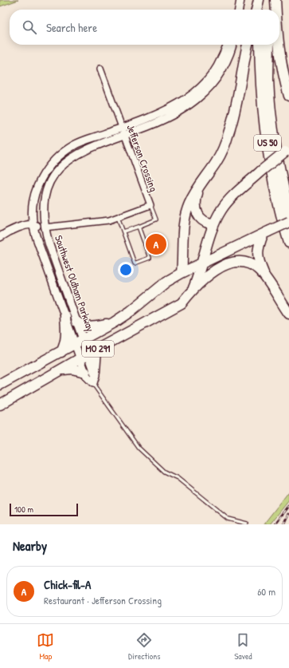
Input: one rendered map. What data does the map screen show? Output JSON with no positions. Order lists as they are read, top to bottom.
{
  "streets": {
    "highway": ["US 50", "MO 291"],
    "street": ["Jefferson Crossing", "Southwest Oldham Parkway"]
  },
  "crossings": [
    ["Jefferson Crossing", "Southwest Oldham Parkway"],
    ["Southwest Oldham Parkway", "MO 291"]
  ],
  "scale_bar": "100 m",
  "page": {
    "search": "Search here",
    "pins": "A",
    "scale": "100 m",
    "heading": "Nearby",
    "list": [
      {
        "mark": "A",
        "name": "Chick-fil-A",
        "note": "Restaurant · Jefferson Crossing",
        "value": "60 m"
      }
    ],
    "nav": ["Map", "Directions", "Saved"]
  }
}
